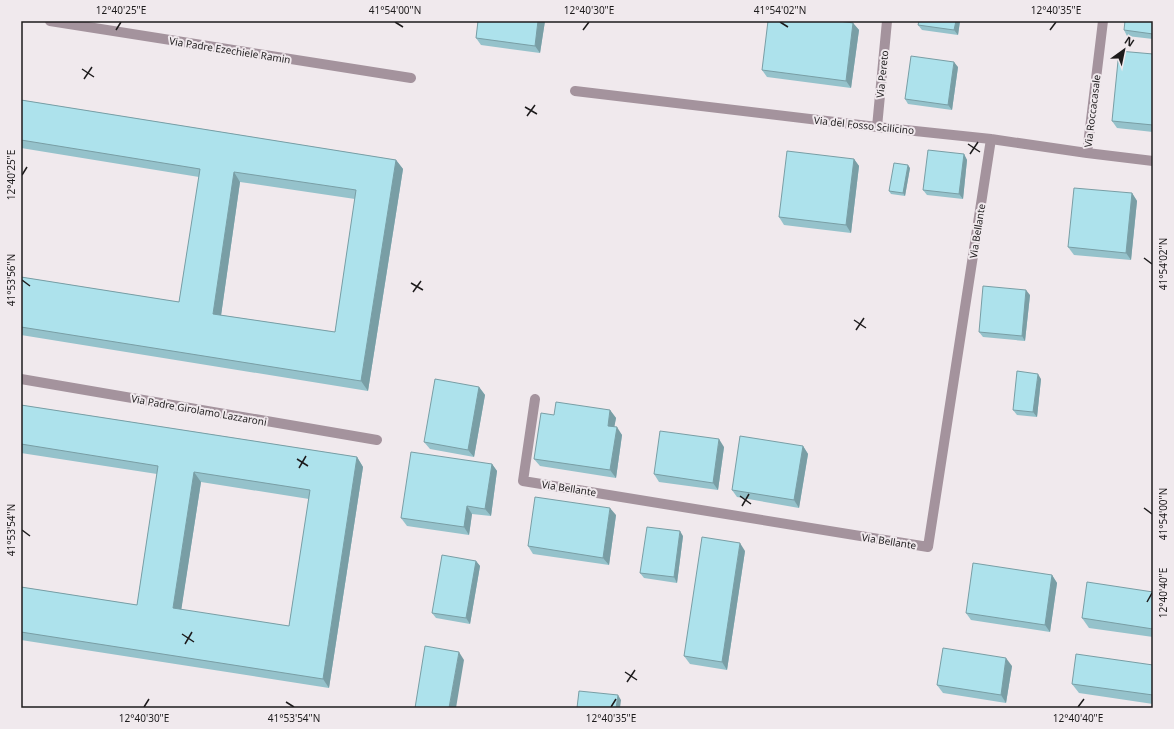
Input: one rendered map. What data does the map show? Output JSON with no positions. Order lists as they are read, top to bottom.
{
  "streets": {
    "street": [
      "Via Padre Ezechiele Ramin",
      "Via Pereto",
      "Via Roccacasale",
      "Via del Fosso Scilicino",
      "Via Bellante",
      "Via Padre Girolamo Lazzaroni"
    ]
  },
  "crossings": [
    ["Via Pereto", "Via del Fosso Scilicino"],
    ["Via Roccacasale", "Via del Fosso Scilicino"],
    ["Via del Fosso Scilicino", "Via Bellante"]
  ],
  "north": "top right",
  "coordinates": [
    "12°40'25\"E",
    "41°54'00\"N",
    "12°40'30\"E",
    "41°54'02\"N",
    "12°40'35\"E",
    "41°53'56\"N",
    "41°53'54\"N",
    "12°40'40\"E"
  ]
}
